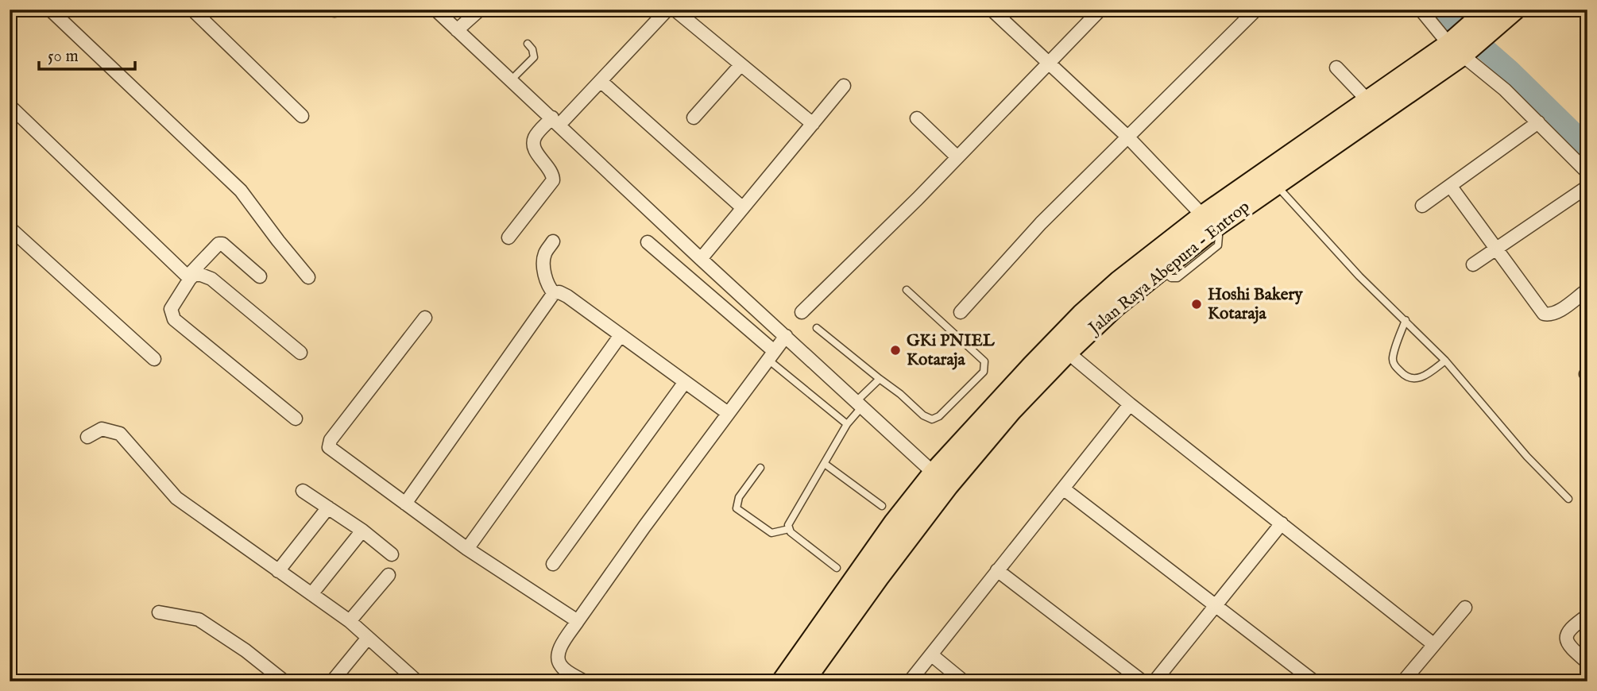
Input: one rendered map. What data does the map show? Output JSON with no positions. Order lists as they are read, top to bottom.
{
  "streets": {
    "highway": ["Jalan Raya Abepura - Entrop"]
  },
  "places": ["Hoshi Bakery Kotaraja", "GKi PNIEL Kotaraja"],
  "scale_bar": "50 m"
}
